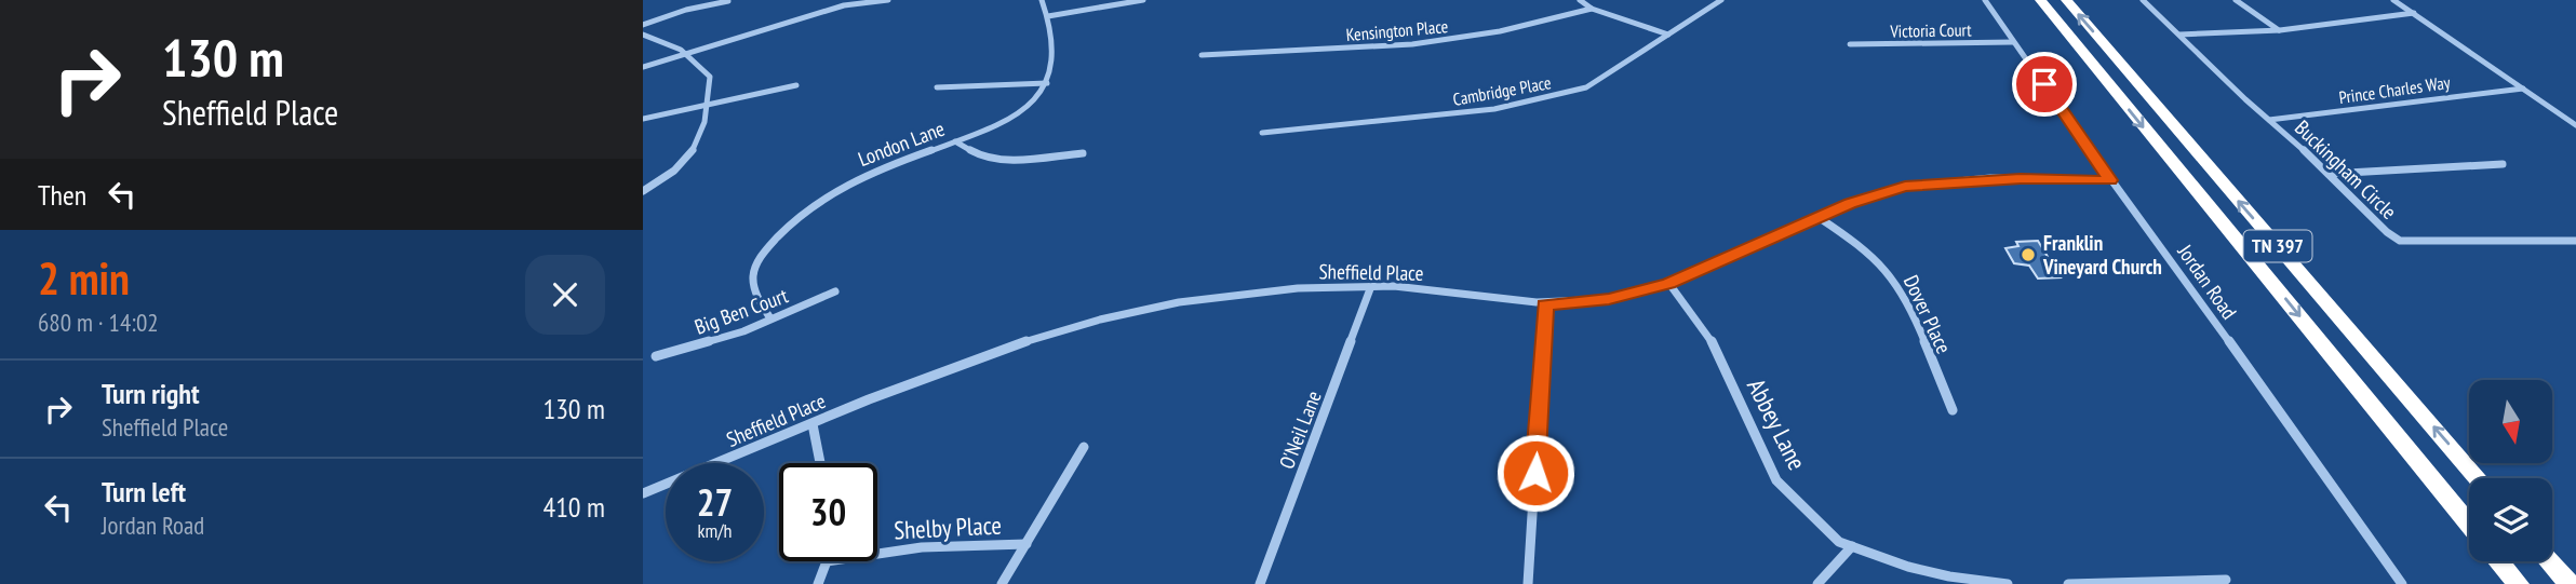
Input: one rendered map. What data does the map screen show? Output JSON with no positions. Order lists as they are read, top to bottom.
{
  "streets": {
    "highway": ["TN 397"],
    "street": [
      "Kensington Place",
      "Victoria Court",
      "Prince Charles Way",
      "Cambridge Place",
      "London Lane",
      "Buckingham Circle",
      "Sheffield Place",
      "Jordan Road",
      "Big Ben Court",
      "Dover Place",
      "Abbey Lane",
      "O'Neil Lane",
      "Shelby Place"
    ]
  },
  "crossings": [
    ["Victoria Court", "Jordan Road"],
    ["Prince Charles Way", "Buckingham Circle"],
    ["London Lane", "Big Ben Court"],
    ["Sheffield Place", "Jordan Road"],
    ["Sheffield Place", "Dover Place"],
    ["Sheffield Place", "Abbey Lane"],
    ["Sheffield Place", "O'Neil Lane"]
  ],
  "places": ["Franklin Vineyard Church"],
  "north": "bottom",
  "page": {
    "turn": ["130 m", "Sheffield Place"],
    "then": "Then",
    "heading": ["2 min", "680 m · 14:02"],
    "list": [
      {
        "name": "Turn right",
        "note": "Sheffield Place",
        "value": "130 m"
      },
      {
        "name": "Turn left",
        "note": "Jordan Road",
        "value": "410 m"
      }
    ],
    "speed": "27 km/h",
    "limit": "30"
  }
}
